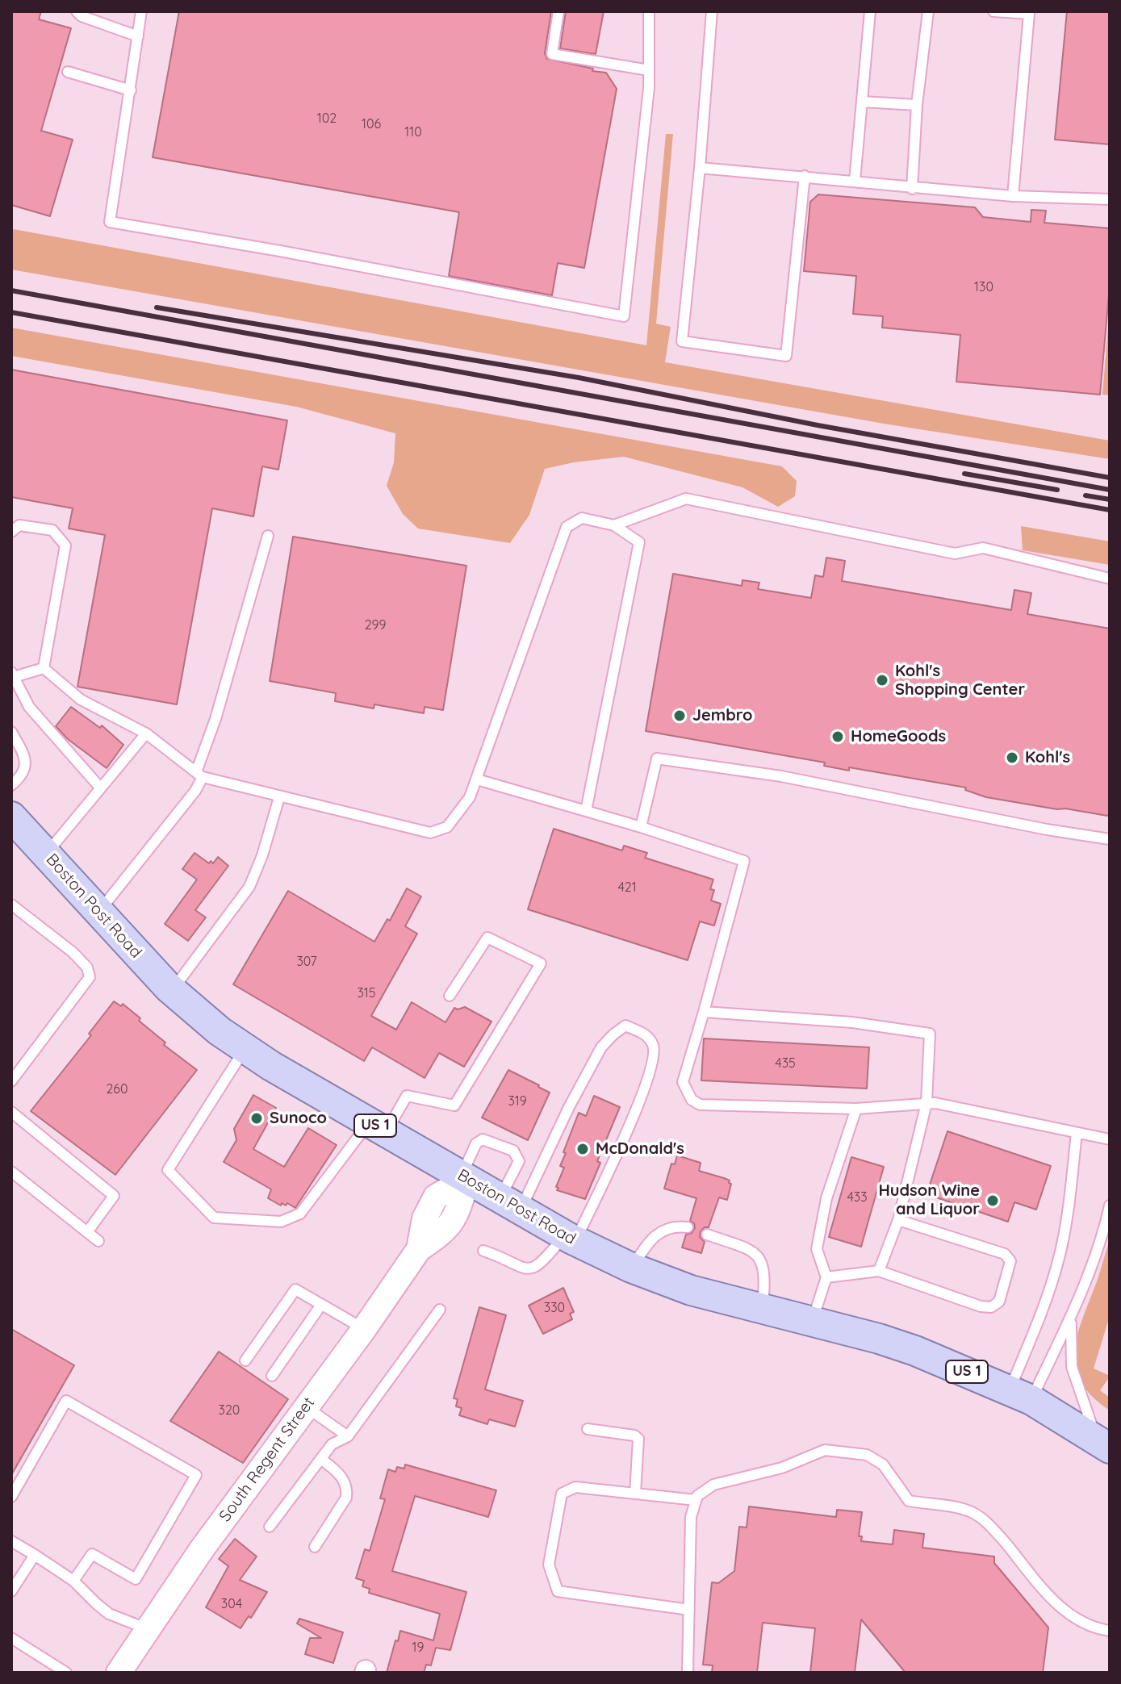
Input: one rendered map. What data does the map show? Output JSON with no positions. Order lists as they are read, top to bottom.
{
  "streets": {
    "main road": ["Boston Post Road", "US 1"],
    "street": ["South Regent Street"]
  },
  "crossings": [
    ["Boston Post Road", "South Regent Street"]
  ],
  "places": [
    "Kohl's Shopping Center",
    "Jembro",
    "HomeGoods",
    "Kohl's",
    "Sunoco",
    "McDonald's",
    "Hudson Wine and Liquor"
  ],
  "house_numbers": [
    "102",
    "106",
    "110",
    "130",
    "299",
    "421",
    "307",
    "315",
    "435",
    "260",
    "319",
    "433",
    "330",
    "320",
    "304",
    "19"
  ]
}
